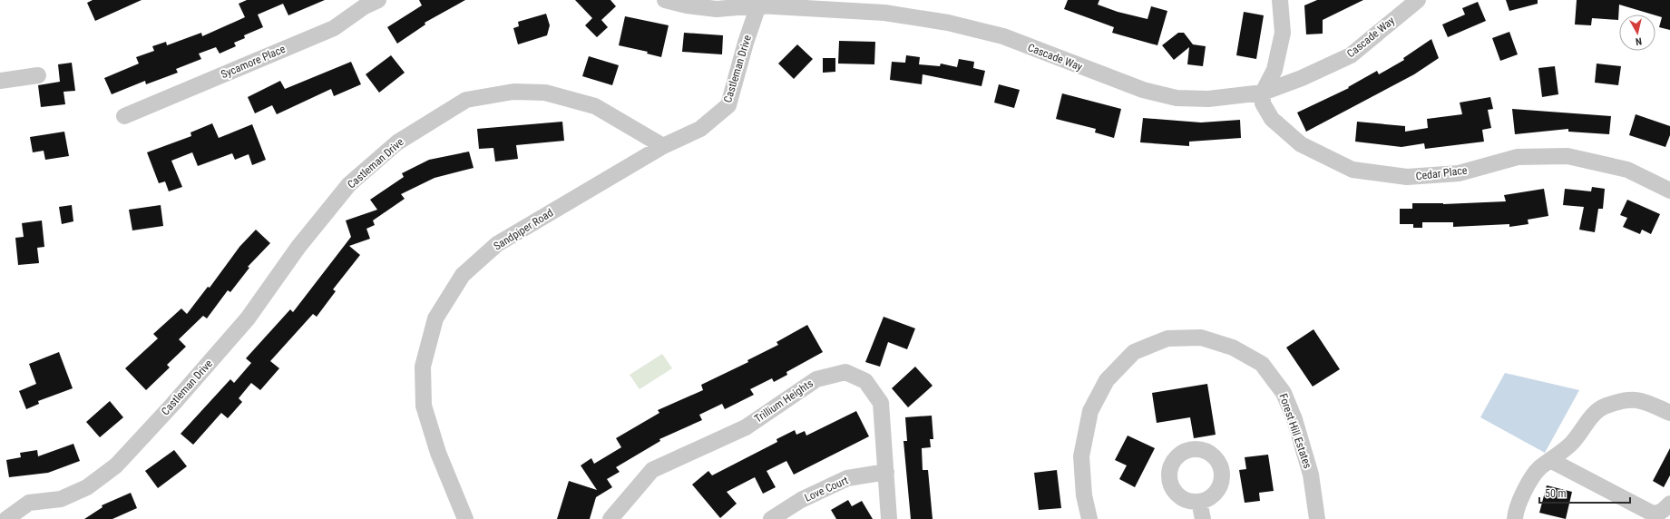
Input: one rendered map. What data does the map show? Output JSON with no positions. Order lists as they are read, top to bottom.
{
  "streets": {
    "street": [
      "Cascade Way",
      "Sycamore Place",
      "Castleman Drive",
      "Cedar Place",
      "Sandpiper Road",
      "Trillium Heights",
      "Forest Hill Estates",
      "Love Court"
    ]
  },
  "crossings": [
    ["Cascade Way", "Castleman Drive"],
    ["Cascade Way", "Cedar Place"],
    ["Castleman Drive", "Sandpiper Road"],
    ["Trillium Heights", "Love Court"]
  ],
  "scale_bar": "50 m",
  "north": "bottom"
}
